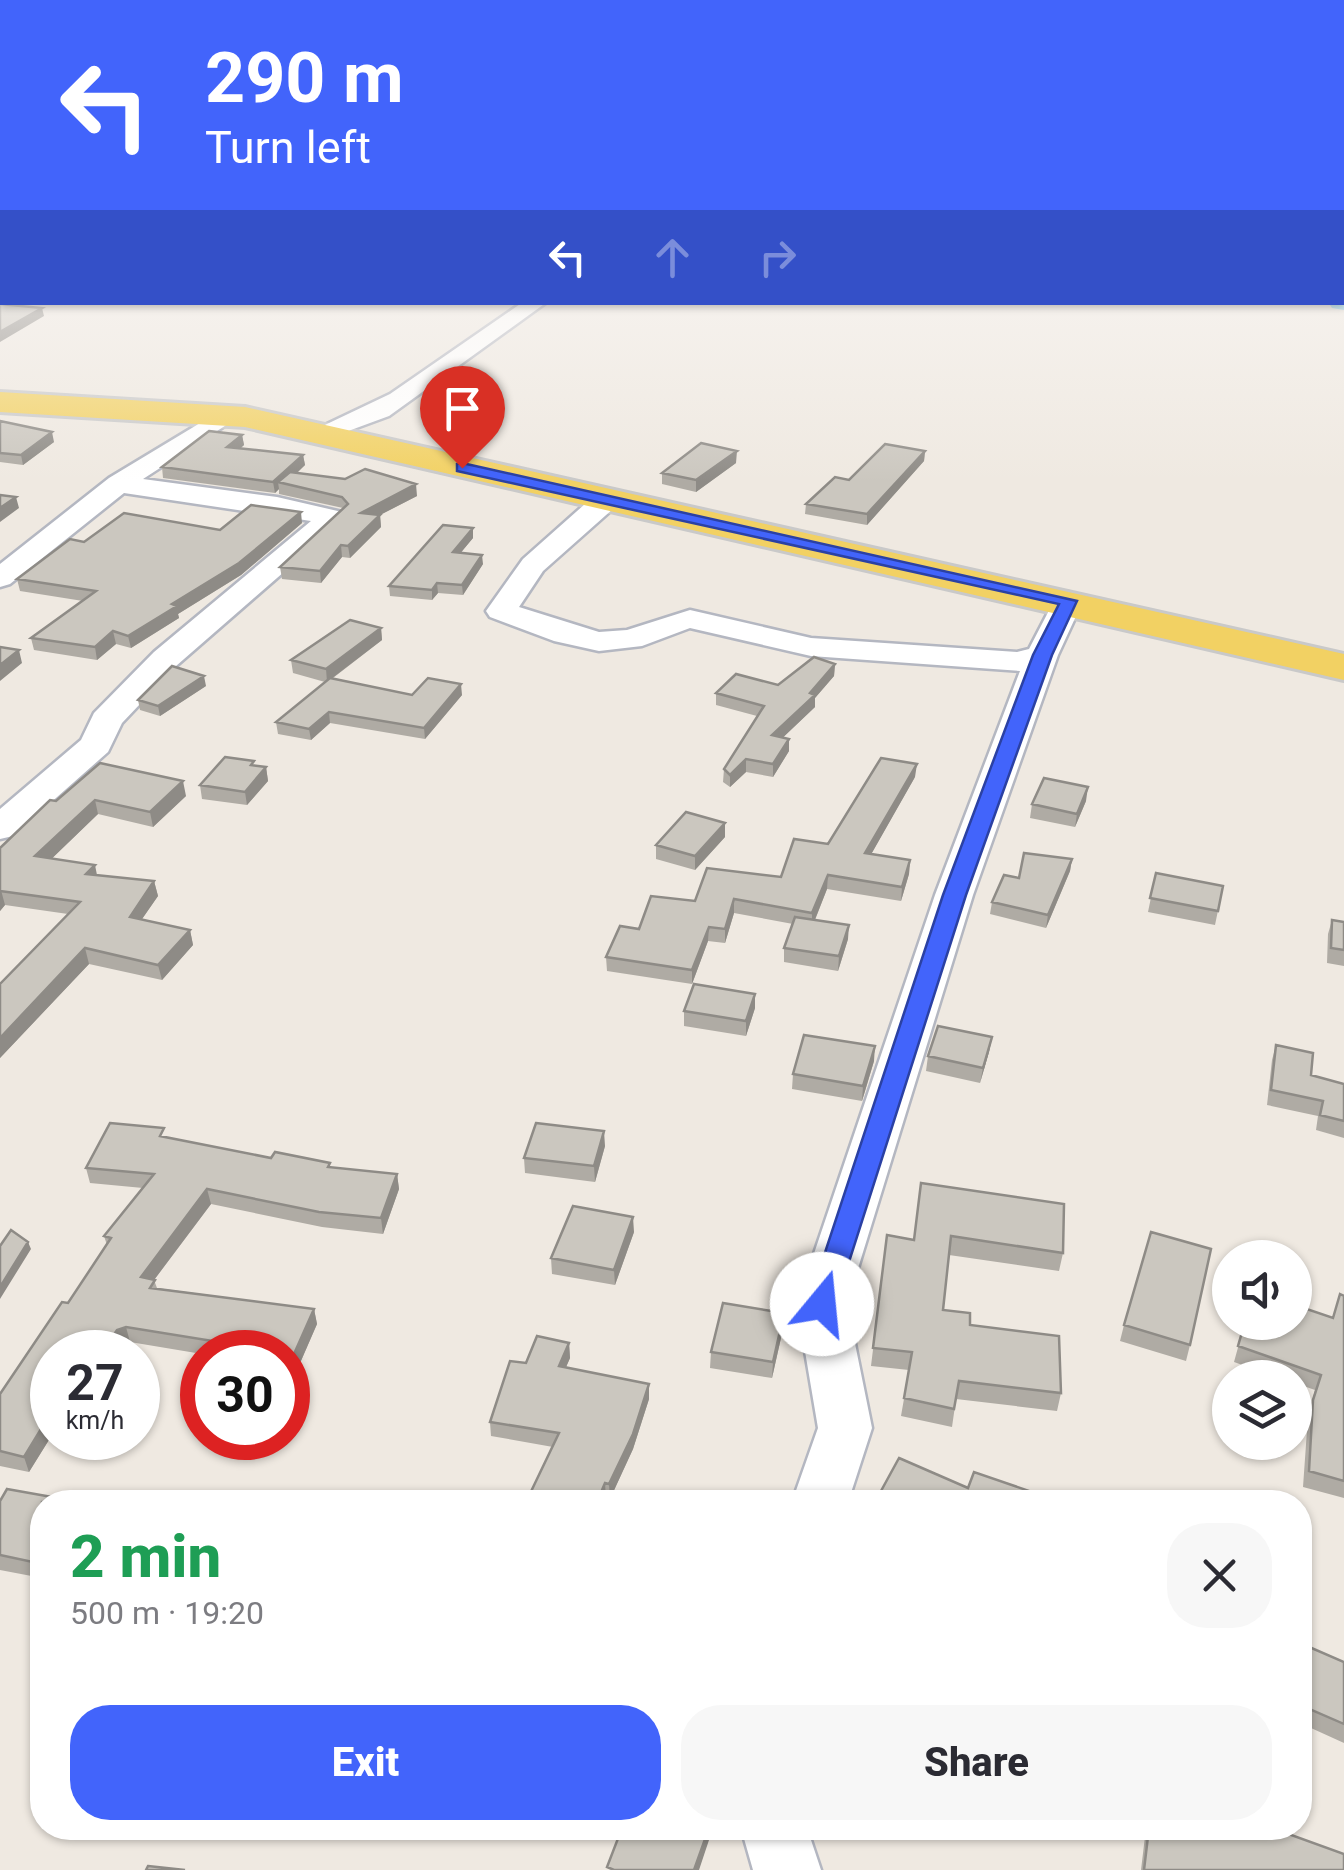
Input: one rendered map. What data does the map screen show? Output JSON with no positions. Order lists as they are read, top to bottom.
{
  "page": {
    "turn": ["290 m", "Turn left"],
    "speed": "27 km/h",
    "limit": "30",
    "heading": ["2 min", "500 m · 19:20"],
    "buttons": ["Exit", "Share"]
  }
}
